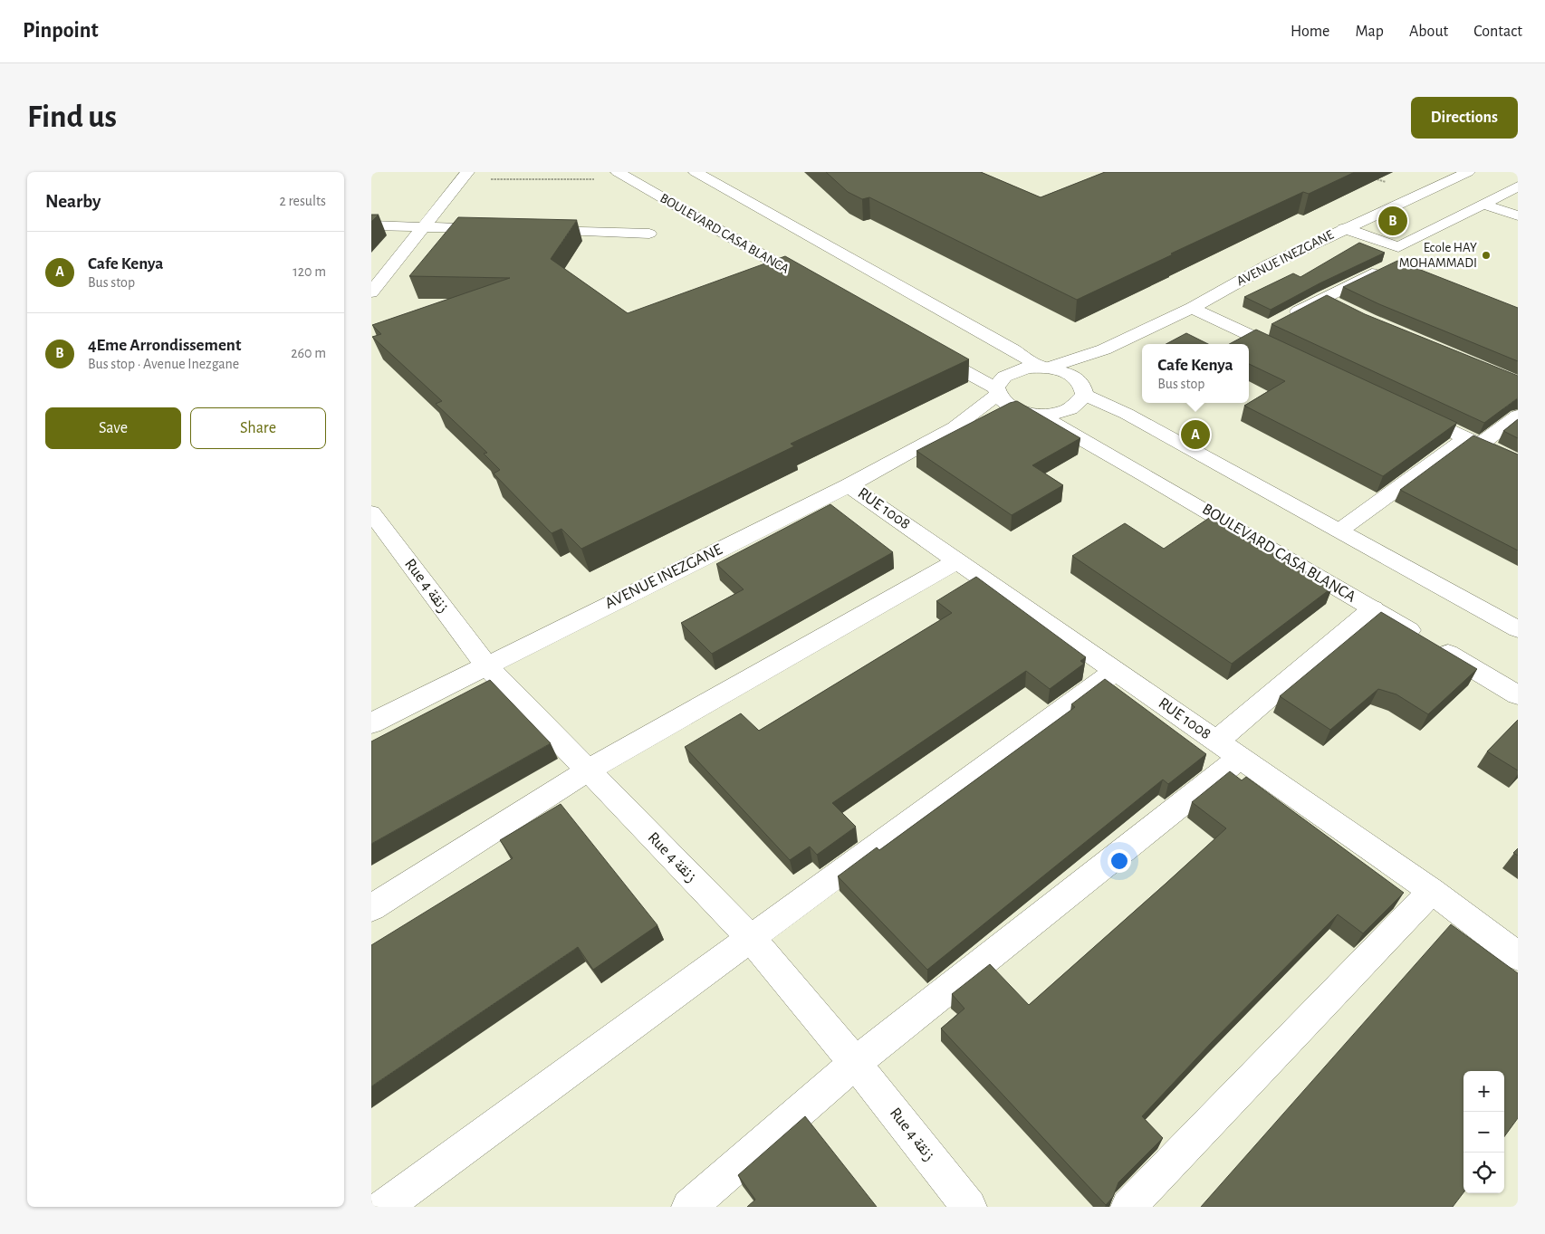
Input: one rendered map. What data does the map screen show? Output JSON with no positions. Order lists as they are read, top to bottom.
{
  "streets": {
    "street": [
      "BOULEVARD CASA BLANCA",
      "AVENUE INEZGANE",
      "RUE 1008",
      "Rue 4 زنقة"
    ]
  },
  "crossings": [
    ["AVENUE INEZGANE", "RUE 1008"],
    ["AVENUE INEZGANE", "Rue 4 زنقة"]
  ],
  "places": ["Ecole HAY MOHAMMADI"],
  "page": {
    "header": "Pinpoint",
    "nav": [
      "Home",
      "Map",
      "About",
      "Contact"
    ],
    "buttons": [
      "Directions",
      ["Save", "Share"]
    ],
    "title": "Find us",
    "heading": ["Nearby", "2 results"],
    "pins": ["B", "A"],
    "list": [
      {
        "mark": "A",
        "name": "Cafe Kenya",
        "note": "Bus stop",
        "value": "120 m"
      },
      {
        "mark": "B",
        "name": "4Eme Arrondissement",
        "note": "Bus stop · Avenue Inezgane",
        "value": "260 m"
      }
    ],
    "popup": ["Cafe Kenya", "Bus stop"],
    "map_buttons": ["+", "−"]
  }
}
